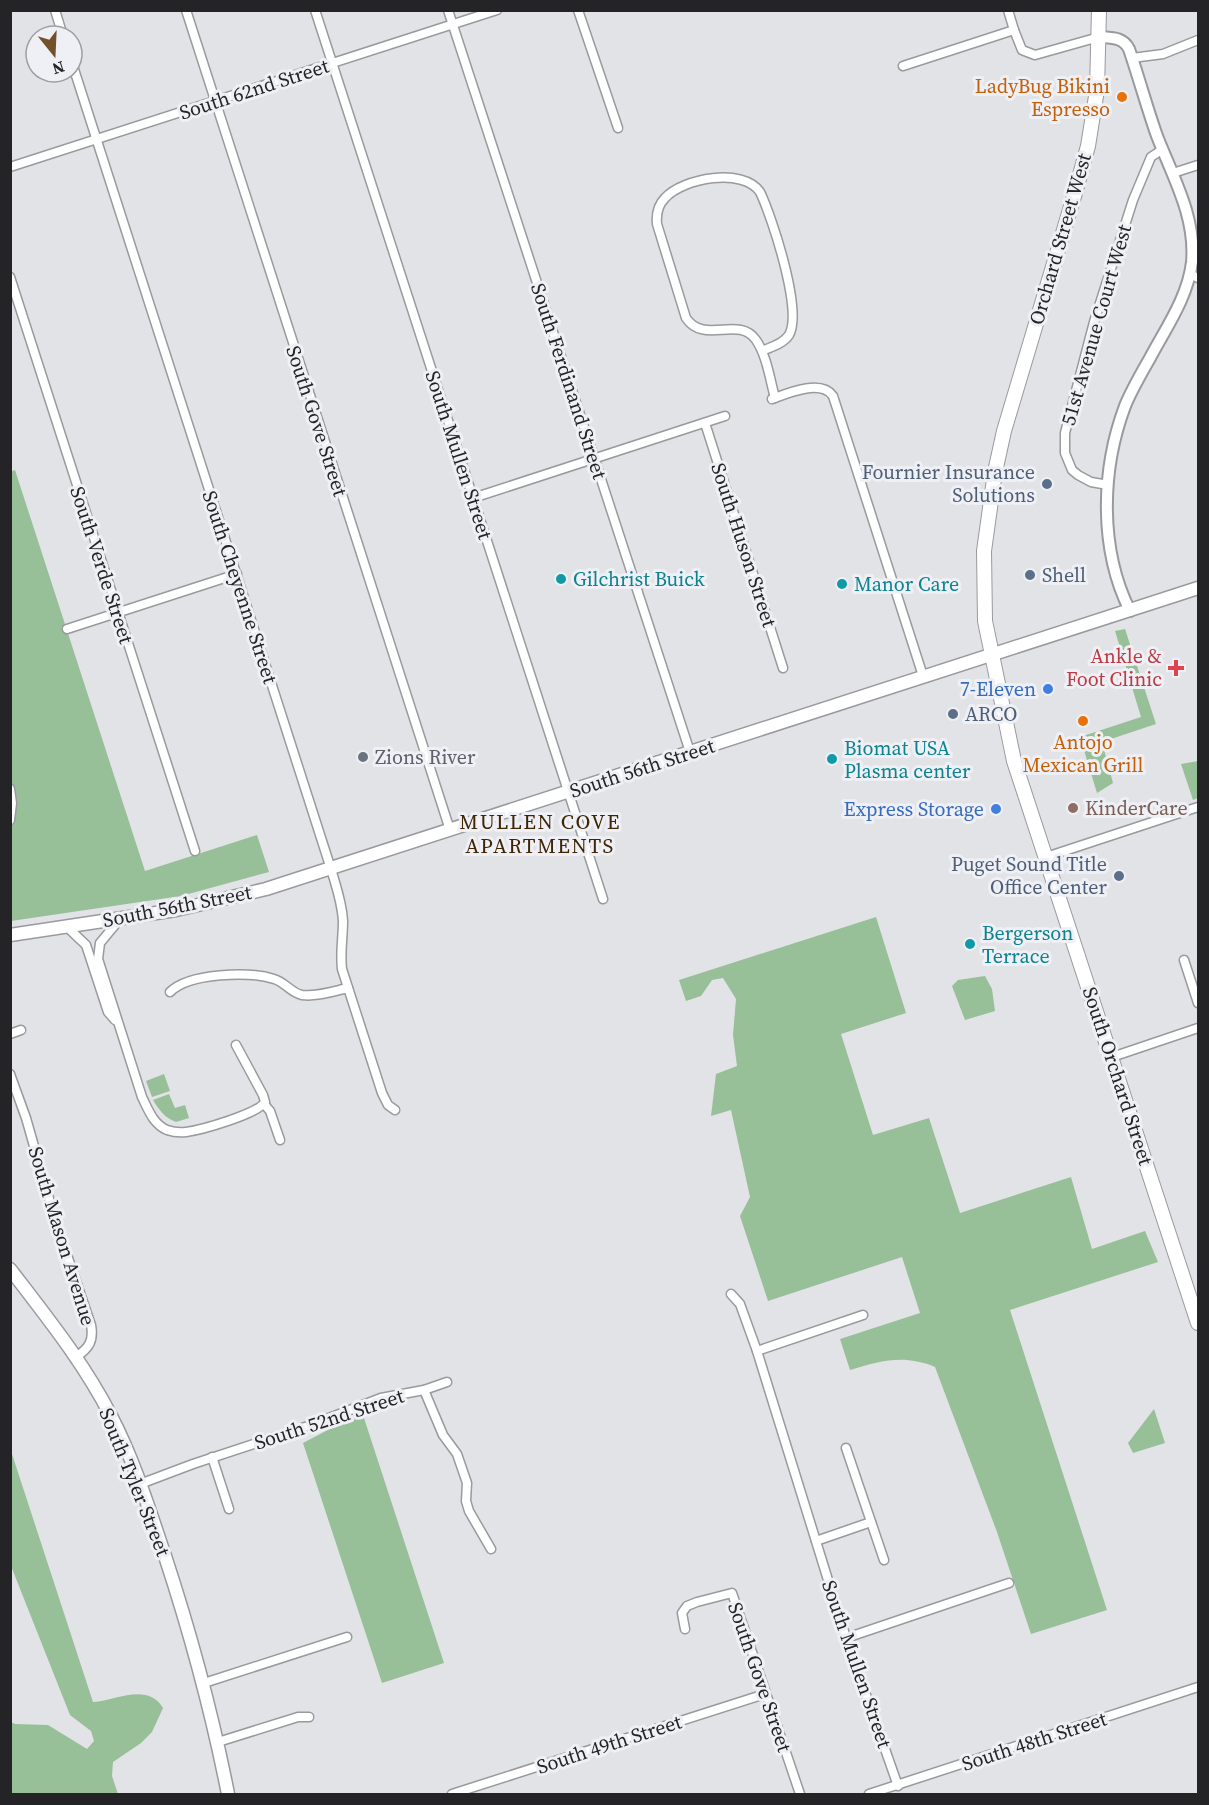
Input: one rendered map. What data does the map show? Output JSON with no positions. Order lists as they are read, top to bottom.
{
  "streets": {
    "main road": [
      "Orchard Street West",
      "South 56th Street",
      "South Orchard Street",
      "South Tyler Street"
    ],
    "street": [
      "South 62nd Street",
      "51st Avenue Court West",
      "South Ferdinand Street",
      "South Gove Street",
      "South Mullen Street",
      "South Huson Street",
      "South Verde Street",
      "South Cheyenne Street",
      "South Mason Avenue",
      "South 52nd Street",
      "South 48th Street",
      "South 49th Street"
    ]
  },
  "crossings": [
    ["South 62nd Street", "South Ferdinand Street"],
    ["South 62nd Street", "South Gove Street"],
    ["South 62nd Street", "South Mullen Street"],
    ["South 62nd Street", "South Cheyenne Street"],
    ["Orchard Street West", "South 56th Street"],
    ["Orchard Street West", "South Orchard Street"],
    ["South Ferdinand Street", "South 56th Street"],
    ["South Gove Street", "South 56th Street"],
    ["South Gove Street", "South 49th Street"],
    ["South Mullen Street", "South 56th Street"],
    ["South Mullen Street", "South 48th Street"],
    ["South Cheyenne Street", "South 56th Street"],
    ["South 56th Street", "South Orchard Street"],
    ["South Mason Avenue", "South Tyler Street"],
    ["South 52nd Street", "South Tyler Street"]
  ],
  "districts": ["MULLEN COVE APARTMENTS"],
  "places": {
    "other": [
      "LadyBug Bikini Espresso",
      "Fournier Insurance Solutions",
      "Shell",
      "Gilchrist Buick",
      "Manor Care",
      "7-Eleven",
      "ARCO",
      "Antojo Mexican Grill",
      "Zions River",
      "Biomat USA Plasma center",
      "KinderCare",
      "Express Storage",
      "Puget Sound Title Office Center",
      "Bergerson Terrace"
    ],
    "health": ["Ankle & Foot Clinic"]
  },
  "north": "bottom"
}
